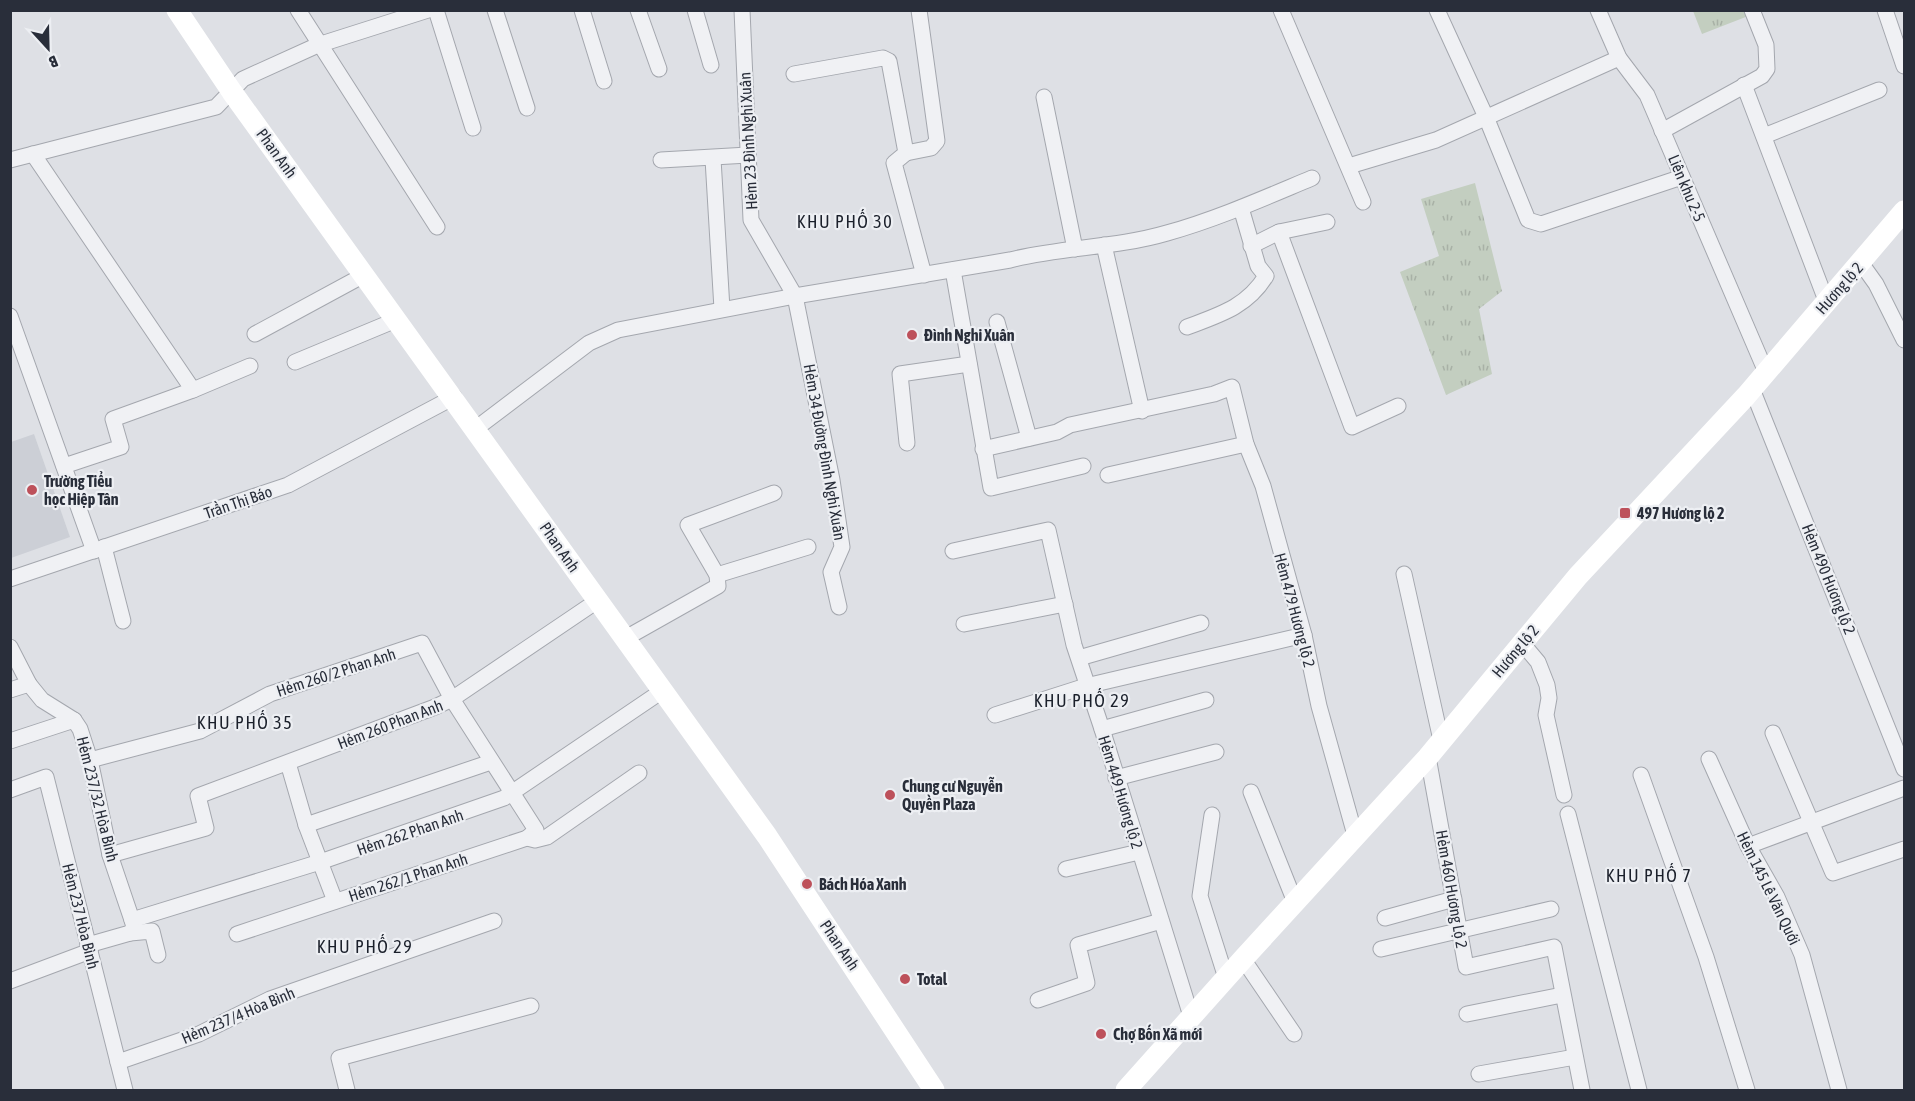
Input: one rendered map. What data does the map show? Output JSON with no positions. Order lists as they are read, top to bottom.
{
  "streets": {
    "main road": ["Phan Anh", "Hương lộ 2"],
    "street": [
      "Hẻm 23 Đình Nghi Xuân",
      "Liên khu 2-5",
      "Hẻm 34 Đường Đình Nghi Xuân",
      "Trần Thị Báo",
      "Hẻm 490 Hương lộ 2",
      "Hẻm 479 Hương lộ 2",
      "Hẻm 260/2 Phan Anh",
      "Hẻm 260 Phan Anh",
      "Hẻm 449 Hương lộ 2",
      "Hẻm 237/32 Hòa Bình",
      "Hẻm 262 Phan Anh",
      "Hẻm 262/1 Phan Anh",
      "Hẻm 145 Lê Văn Quới",
      "Hẻm 460 Hương Lộ 2",
      "Hẻm 237 Hòa Bình",
      "Hẻm 237/4 Hòa Bình"
    ]
  },
  "crossings": [
    ["Hẻm 23 Đình Nghi Xuân", "Hẻm 34 Đường Đình Nghi Xuân"],
    ["Phan Anh", "Trần Thị Báo"],
    ["Phan Anh", "Hẻm 260 Phan Anh"],
    ["Phan Anh", "Hẻm 262 Phan Anh"],
    ["Liên khu 2-5", "Hương lộ 2"],
    ["Hương lộ 2", "Hẻm 490 Hương lộ 2"],
    ["Hương lộ 2", "Hẻm 479 Hương lộ 2"],
    ["Hương lộ 2", "Hẻm 449 Hương lộ 2"],
    ["Hương lộ 2", "Hẻm 460 Hương Lộ 2"],
    ["Hẻm 260/2 Phan Anh", "Hẻm 260 Phan Anh"],
    ["Hẻm 260/2 Phan Anh", "Hẻm 237/32 Hòa Bình"],
    ["Hẻm 260 Phan Anh", "Hẻm 237/32 Hòa Bình"],
    ["Hẻm 237/32 Hòa Bình", "Hẻm 262 Phan Anh"],
    ["Hẻm 237 Hòa Bình", "Hẻm 237/4 Hòa Bình"]
  ],
  "districts": [
    "KHU PHỐ 30",
    "KHU PHỐ 29",
    "KHU PHỐ 35",
    "KHU PHỐ 7",
    "KHU PHỐ 29"
  ],
  "places": {
    "other": [
      "Đình Nghi Xuân",
      "Trường Tiểu học Hiệp Tân",
      "Chung cư Nguyễn Quyền Plaza",
      "Bách Hóa Xanh",
      "Total",
      "Chợ Bốn Xã mới"
    ],
    "transit": ["497 Hương lộ 2"]
  },
  "north": "bottom"
}
